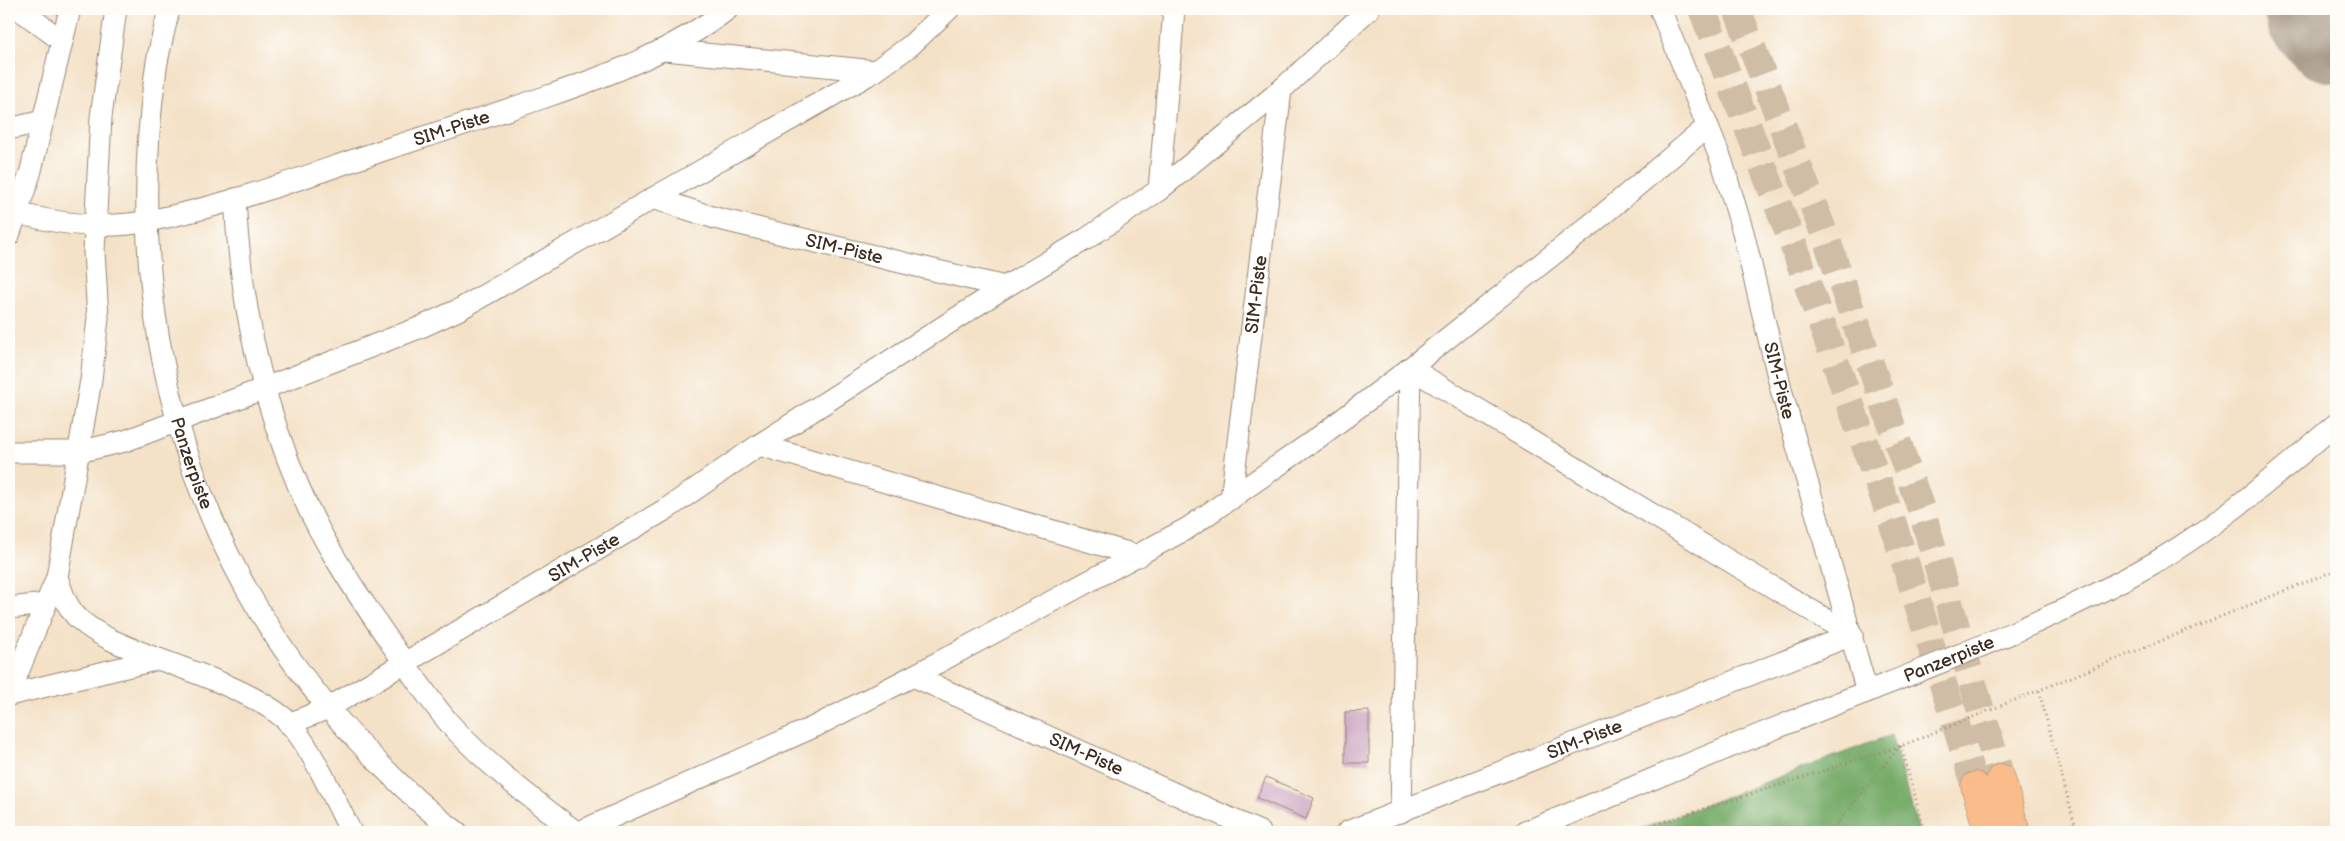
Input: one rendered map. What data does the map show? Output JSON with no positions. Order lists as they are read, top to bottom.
{
  "streets": {
    "street": ["SIM-Piste", "Panzerpiste"]
  },
  "crossings": [
    ["SIM-Piste", "Panzerpiste"]
  ]
}
